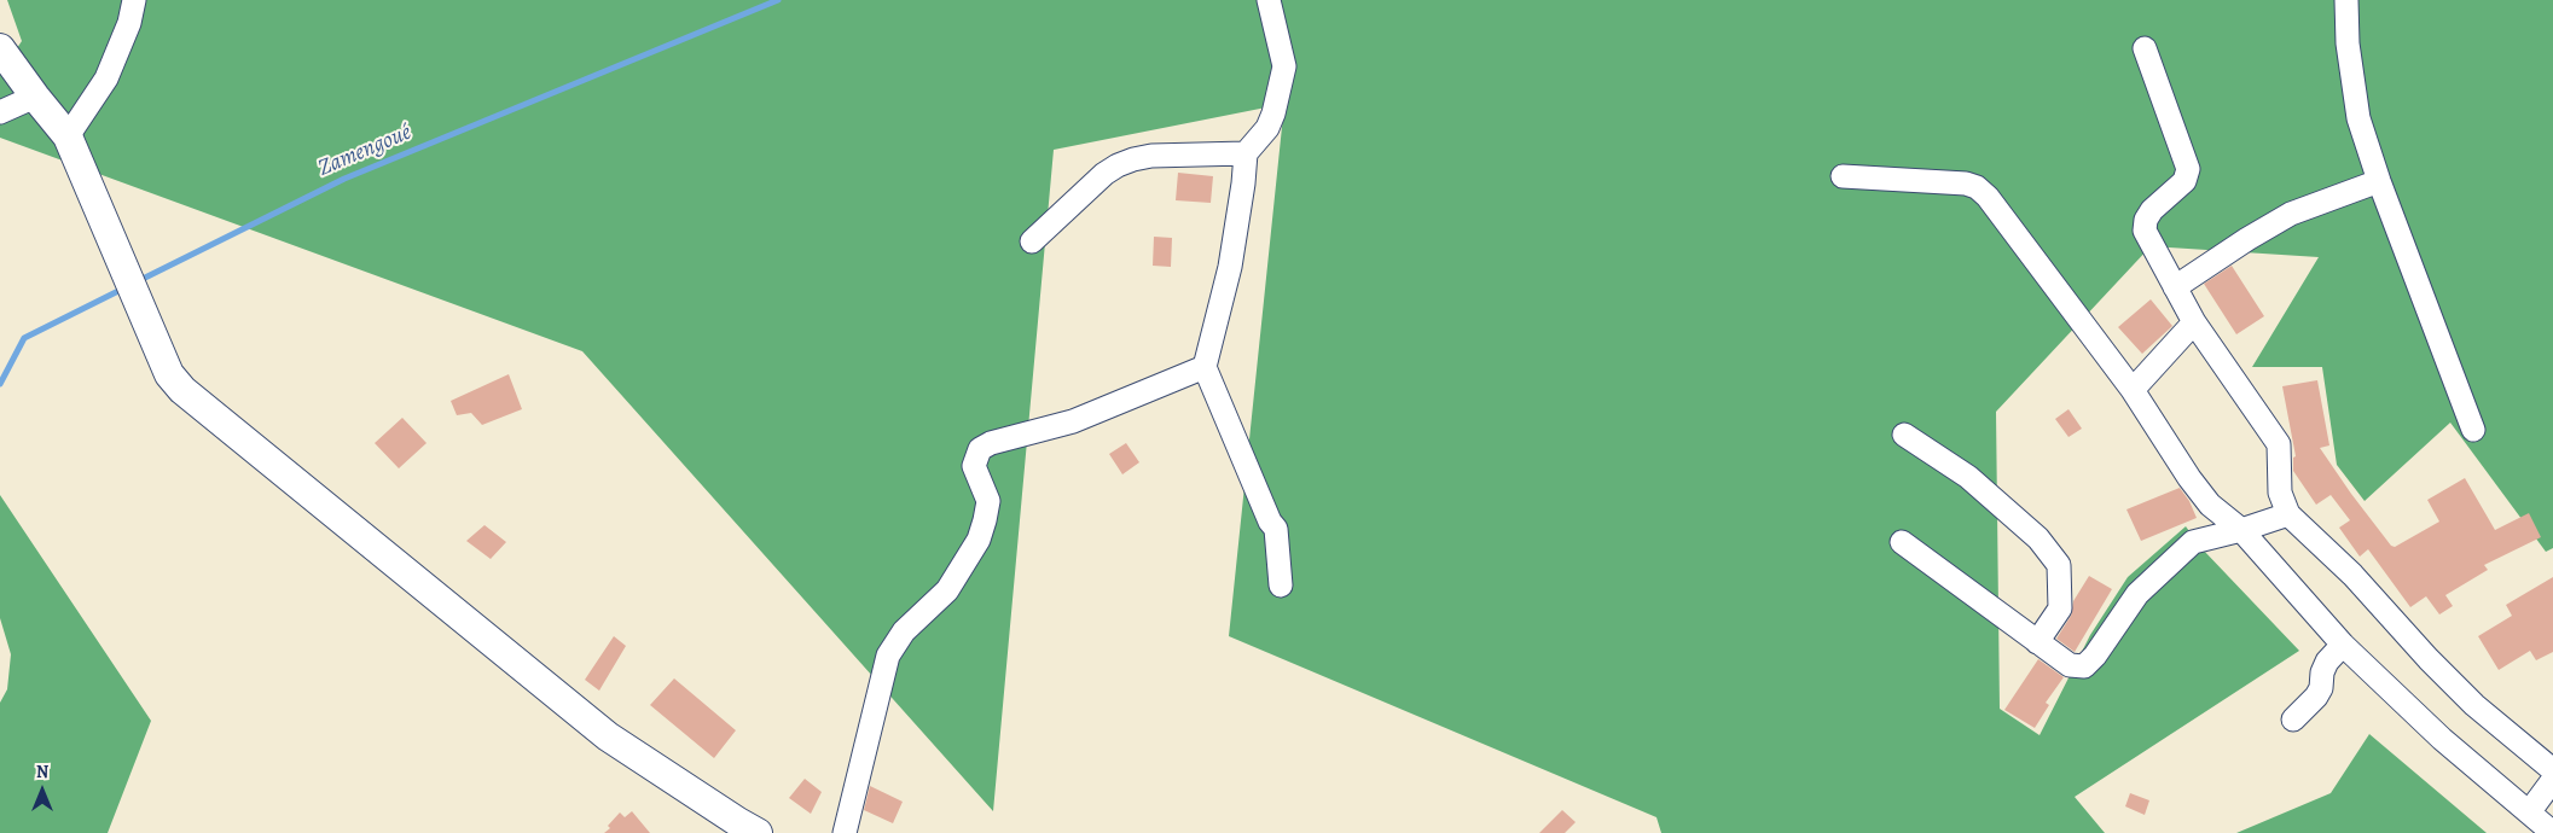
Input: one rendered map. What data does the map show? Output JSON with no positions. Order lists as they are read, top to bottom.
{
  "water": ["Zamengoué"],
  "north": "top"
}
